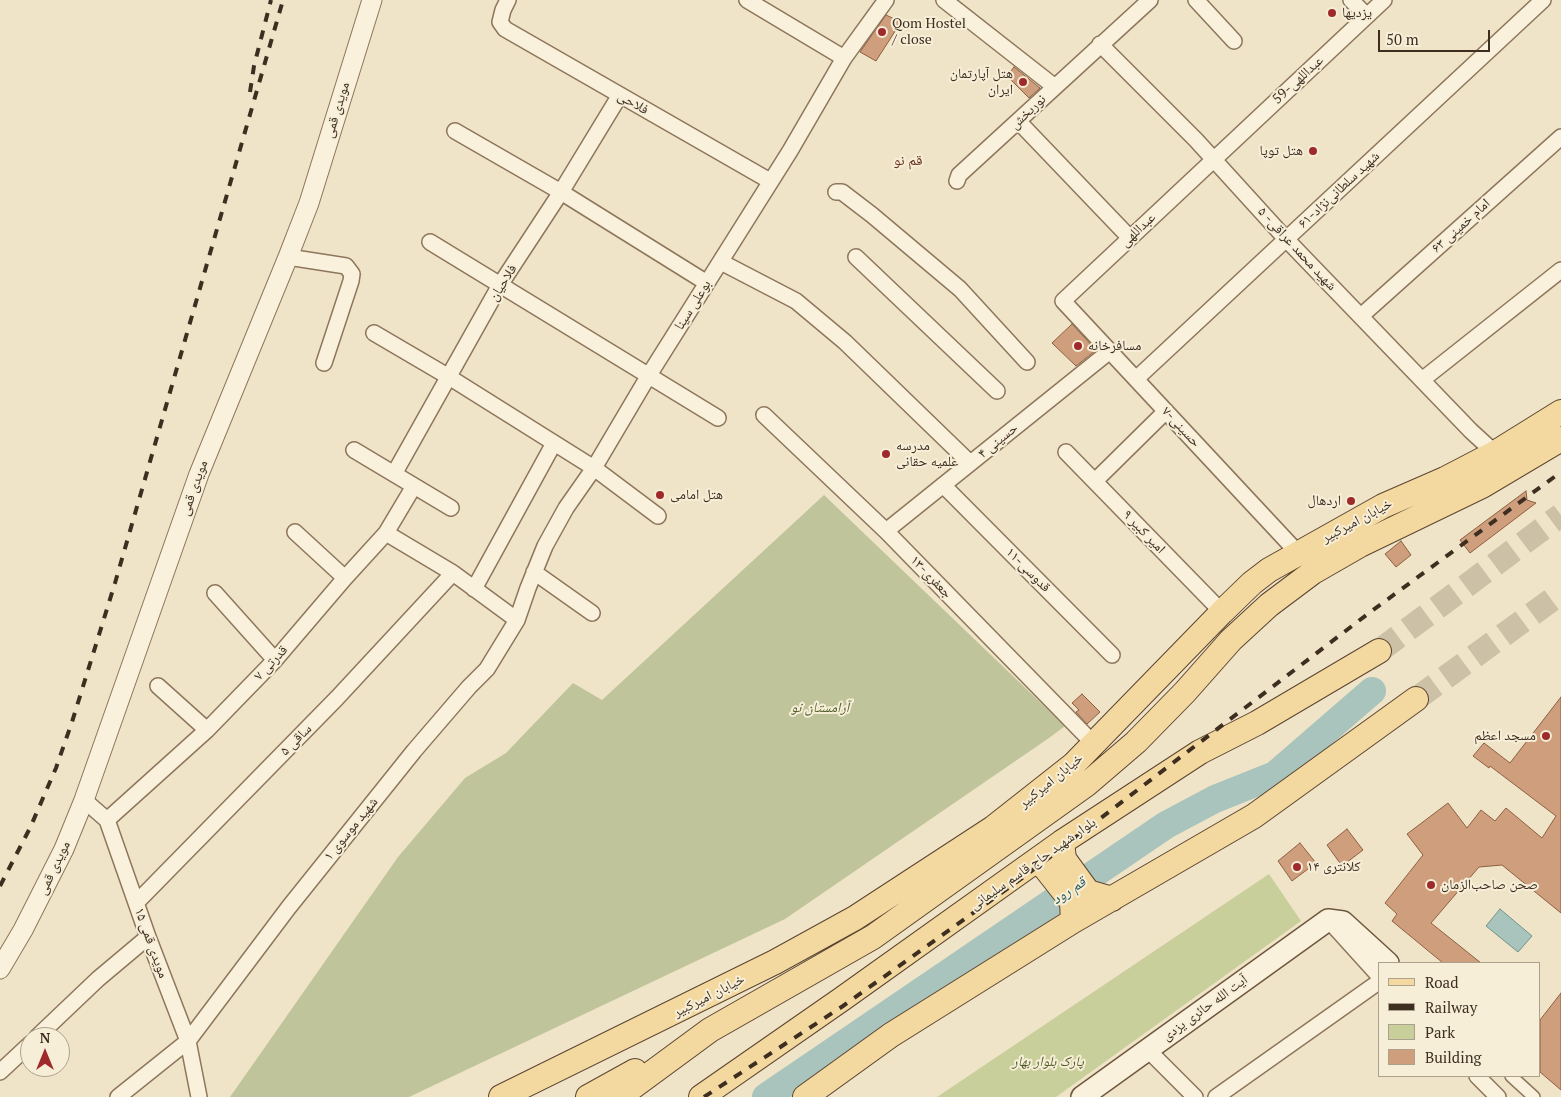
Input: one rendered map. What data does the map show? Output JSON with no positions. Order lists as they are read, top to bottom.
{
  "streets": {
    "main road": ["خیابان امیرکبیر", "بلوار شهید حاج قاسم سلیمانی", "آیت الله‌ حائری‌ یزدی"],
    "street": [
      "عبداللهی-59",
      "فلاحی",
      "مویدی قمی",
      "نوربخش",
      "شهید سلطانی‌نژاد-۶۱",
      "امام خمینی ۶۳",
      "عبداللهی",
      "شهید محمد عراقی- ۵",
      "فلاحیان",
      "بوعلی سینا",
      "حسینی-۷",
      "حسینی ۴",
      "امیر کبیر ۹",
      "قدوسی-۱۱",
      "جعفری-۱۳",
      "قدرتی ۷",
      "ساقی ۵",
      "شهید موسوی ۱",
      "مویدی قمی ۱۵"
    ]
  },
  "crossings": [
    ["عبداللهی-59", "عبداللهی"],
    ["عبداللهی-59", "شهید محمد عراقی- ۵"],
    ["فلاحی", "فلاحیان"],
    ["فلاحی", "بوعلی سینا"],
    ["مویدی قمی", "مویدی قمی ۱۵"],
    ["نوربخش", "شهید محمد عراقی- ۵"],
    ["شهید سلطانی‌نژاد-۶۱", "شهید محمد عراقی- ۵"],
    ["شهید سلطانی‌نژاد-۶۱", "حسینی-۷"],
    ["امام خمینی ۶۳", "شهید محمد عراقی- ۵"],
    ["عبداللهی", "شهید محمد عراقی- ۵"],
    ["عبداللهی", "حسینی-۷"],
    ["شهید محمد عراقی- ۵", "خیابان امیرکبیر"],
    ["بوعلی سینا", "شهید موسوی ۱"],
    ["حسینی-۷", "حسینی ۴"],
    ["حسینی-۷", "خیابان امیرکبیر"],
    ["حسینی ۴", "قدوسی-۱۱"],
    ["حسینی ۴", "جعفری-۱۳"],
    ["خیابان امیرکبیر", "امیر کبیر ۹"],
    ["خیابان امیرکبیر", "جعفری-۱۳"],
    ["قدرتی ۷", "مویدی قمی ۱۵"],
    ["ساقی ۵", "مویدی قمی ۱۵"],
    ["شهید موسوی ۱", "مویدی قمی ۱۵"]
  ],
  "districts": ["قم نو"],
  "water": ["قم رود"],
  "parks": ["آرامستان نو", "پارک بلوار بهار"],
  "places": [
    "یزدیها",
    "Qom Hostel / close",
    "هتل آپارتمان ایران",
    "هتل توپا",
    "مسافرخانه",
    "مدرسه علمیه حقانی",
    "هتل امامی",
    "اردهال",
    "مسجد اعظم",
    "کلانتری ۱۴",
    "صحن صاحب‌الزمان"
  ],
  "legend": [
    "Road",
    "Railway",
    "Park",
    "Building"
  ],
  "scale_bar": "50 m",
  "north": "top"
}
